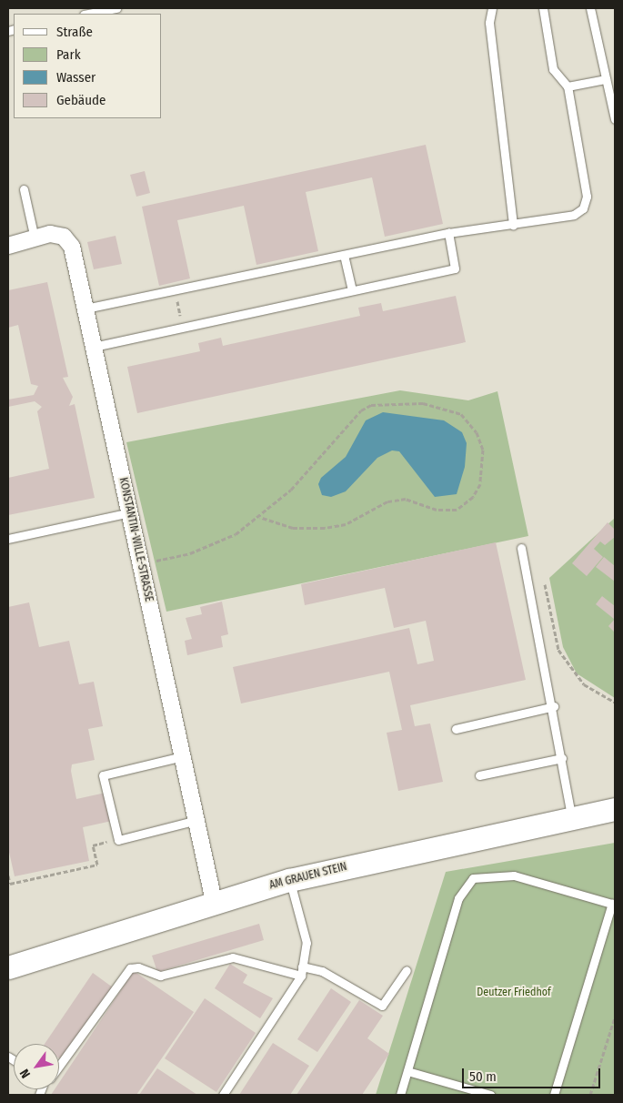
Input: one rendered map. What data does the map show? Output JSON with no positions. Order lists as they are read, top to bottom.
{
  "streets": {
    "street": ["KONSTANTIN-WILLE-STRASSE", "AM GRAUEN STEIN"]
  },
  "crossings": [
    ["KONSTANTIN-WILLE-STRASSE", "AM GRAUEN STEIN"]
  ],
  "parks": ["Deutzer Friedhof"],
  "legend": [
    "Straße",
    "Park",
    "Wasser",
    "Gebäude"
  ],
  "scale_bar": "50 m",
  "north": "bottom left"
}
